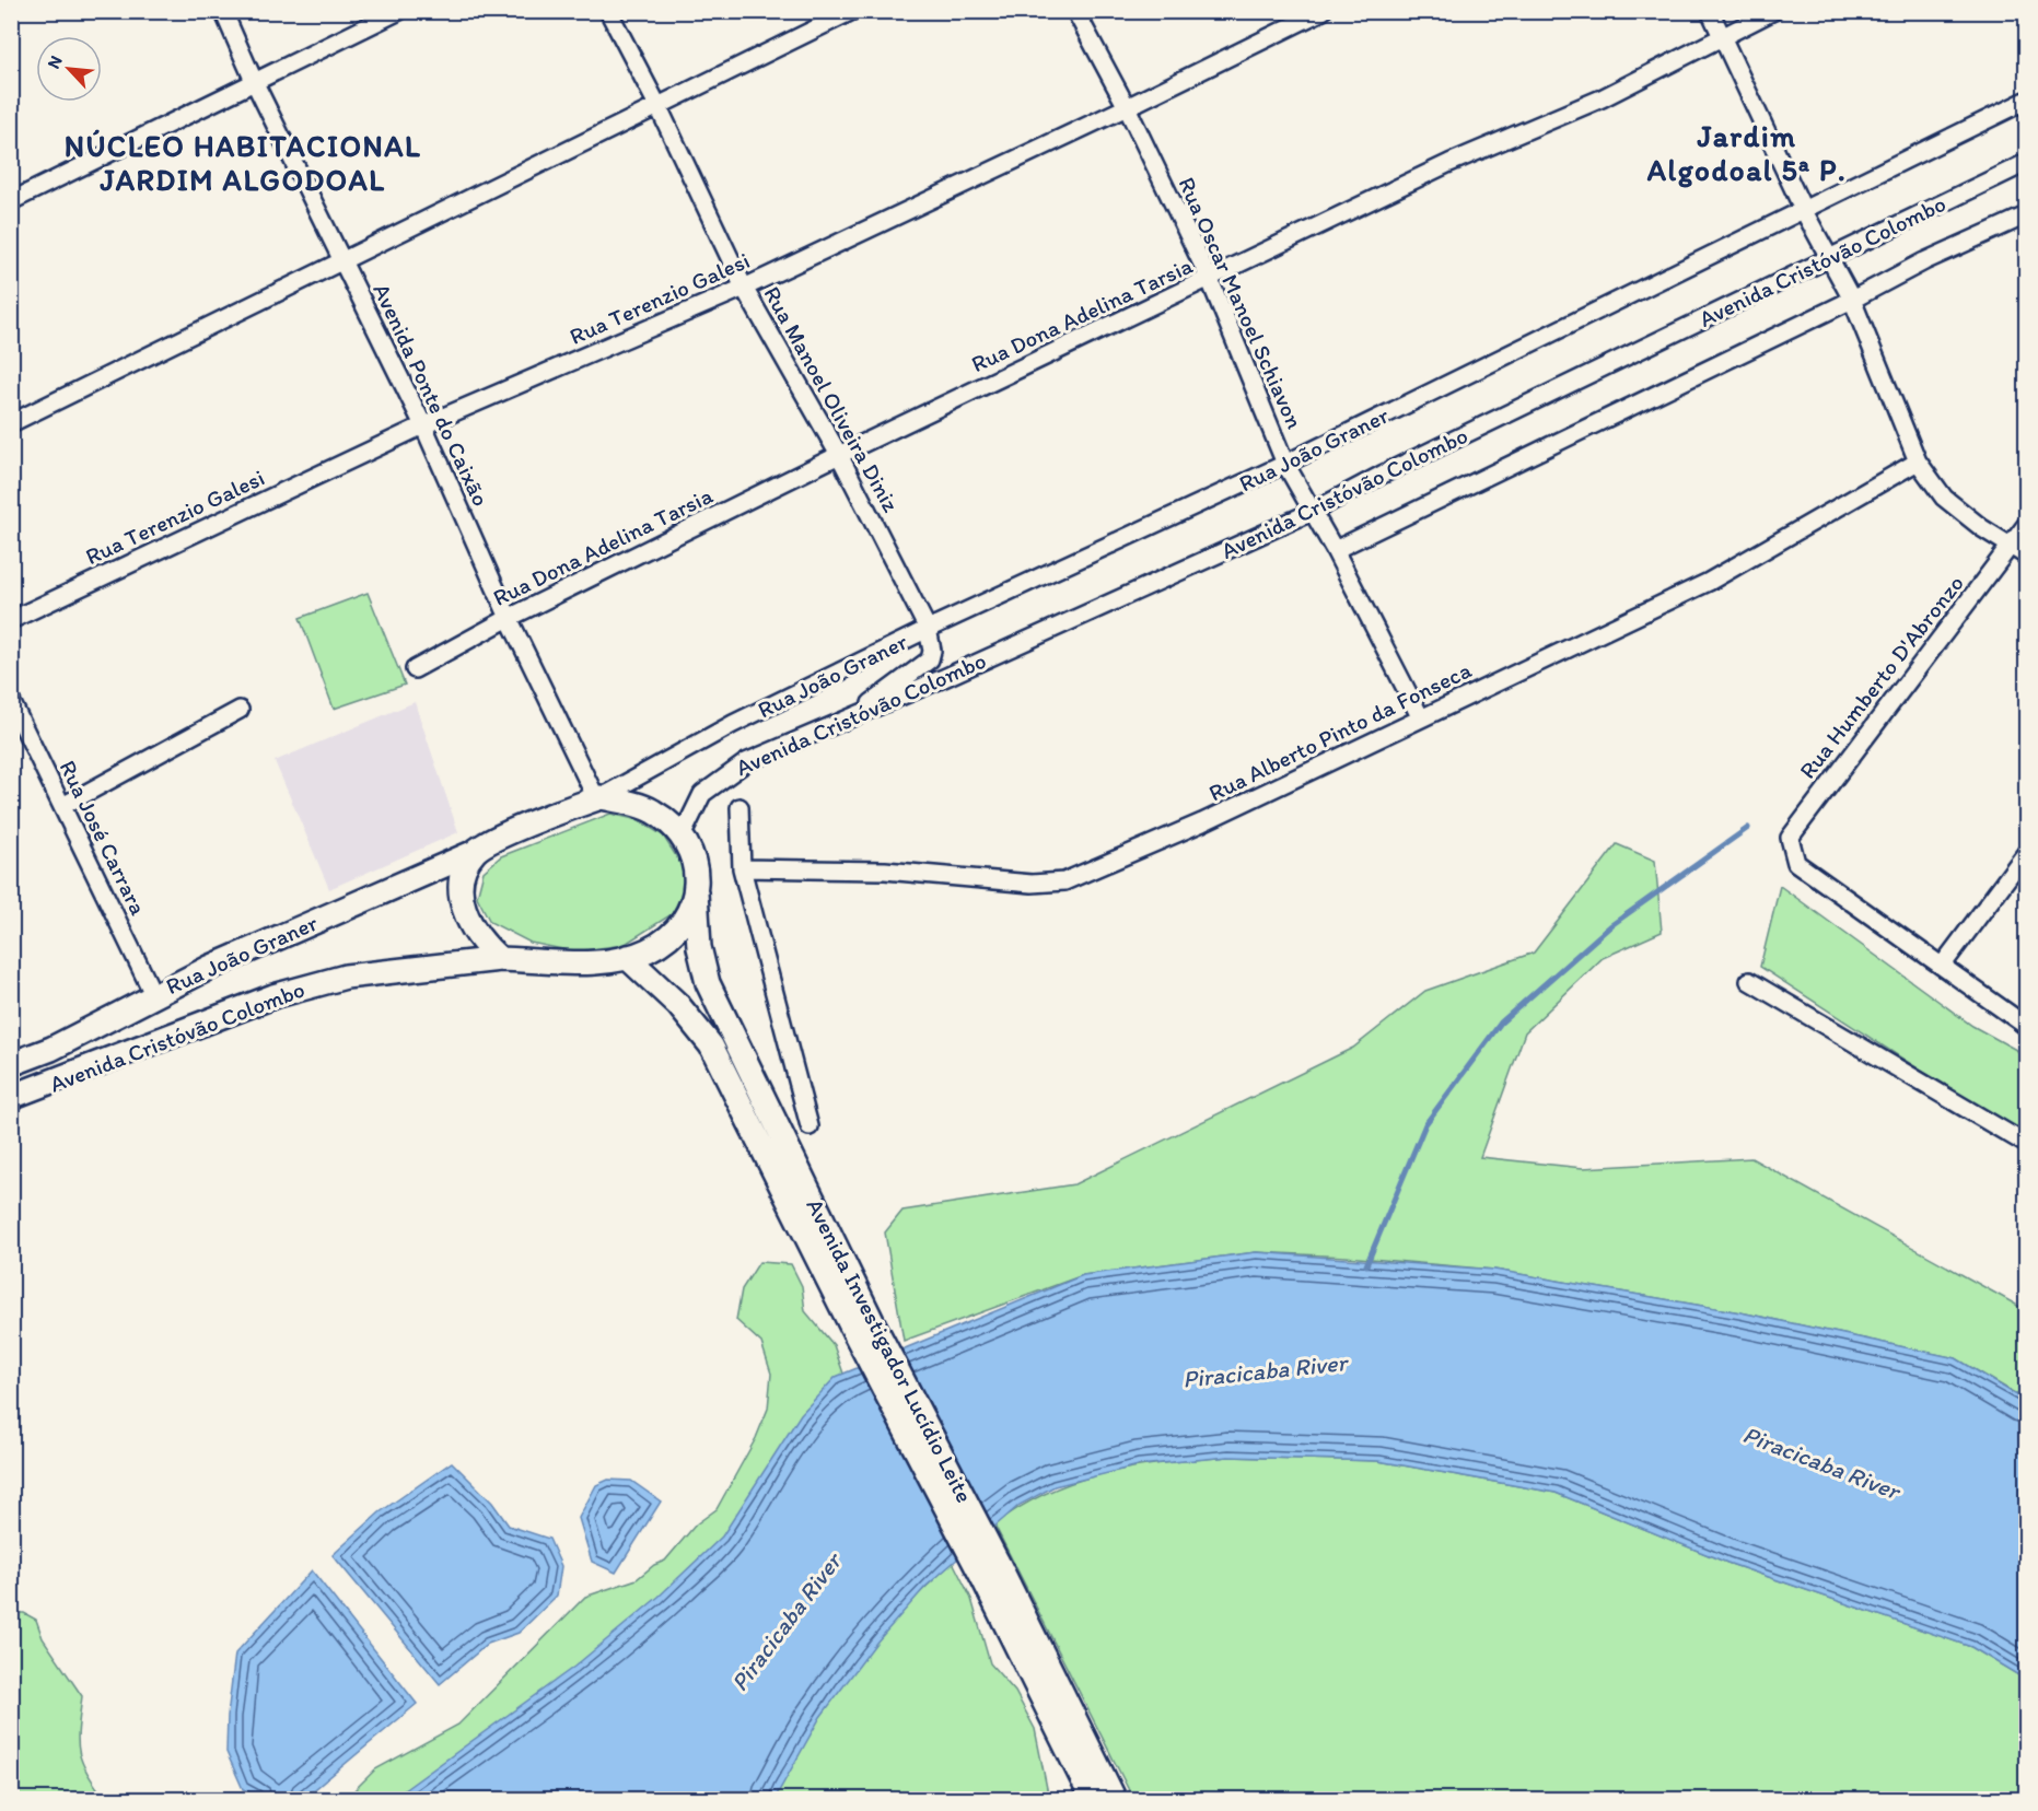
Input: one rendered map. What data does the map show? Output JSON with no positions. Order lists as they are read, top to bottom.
{
  "streets": {
    "main road": ["Avenida Cristóvão Colombo", "Rua João Graner", "Avenida Investigador Lucídio Leite"],
    "street": [
      "Rua Terenzio Galesi",
      "Rua Oscar Manoel Schiavon",
      "Rua Dona Adelina Tarsia",
      "Avenida Ponte do Caixão",
      "Rua Manoel Oliveira Diniz",
      "Rua Humberto D'Abronzo",
      "Rua Alberto Pinto da Fonseca",
      "Rua José Carrara"
    ]
  },
  "crossings": [
    ["Avenida Cristóvão Colombo", "Rua Oscar Manoel Schiavon"],
    ["Avenida Cristóvão Colombo", "Avenida Ponte do Caixão"],
    ["Avenida Cristóvão Colombo", "Rua Manoel Oliveira Diniz"],
    ["Avenida Cristóvão Colombo", "Rua João Graner"],
    ["Avenida Cristóvão Colombo", "Avenida Investigador Lucídio Leite"],
    ["Rua Terenzio Galesi", "Rua Oscar Manoel Schiavon"],
    ["Rua Terenzio Galesi", "Avenida Ponte do Caixão"],
    ["Rua Terenzio Galesi", "Rua Manoel Oliveira Diniz"],
    ["Rua Oscar Manoel Schiavon", "Rua Dona Adelina Tarsia"],
    ["Rua Oscar Manoel Schiavon", "Rua João Graner"],
    ["Rua Oscar Manoel Schiavon", "Rua Alberto Pinto da Fonseca"],
    ["Rua Dona Adelina Tarsia", "Avenida Ponte do Caixão"],
    ["Rua Dona Adelina Tarsia", "Rua Manoel Oliveira Diniz"],
    ["Avenida Ponte do Caixão", "Rua João Graner"],
    ["Avenida Ponte do Caixão", "Avenida Investigador Lucídio Leite"],
    ["Rua Manoel Oliveira Diniz", "Rua João Graner"],
    ["Rua João Graner", "Rua José Carrara"],
    ["Rua João Graner", "Avenida Investigador Lucídio Leite"]
  ],
  "districts": ["Jardim Algodoal 5ª P.", "NÚCLEO HABITACIONAL JARDIM ALGODOAL"],
  "water": ["Piracicaba River"],
  "north": "top left"
}
